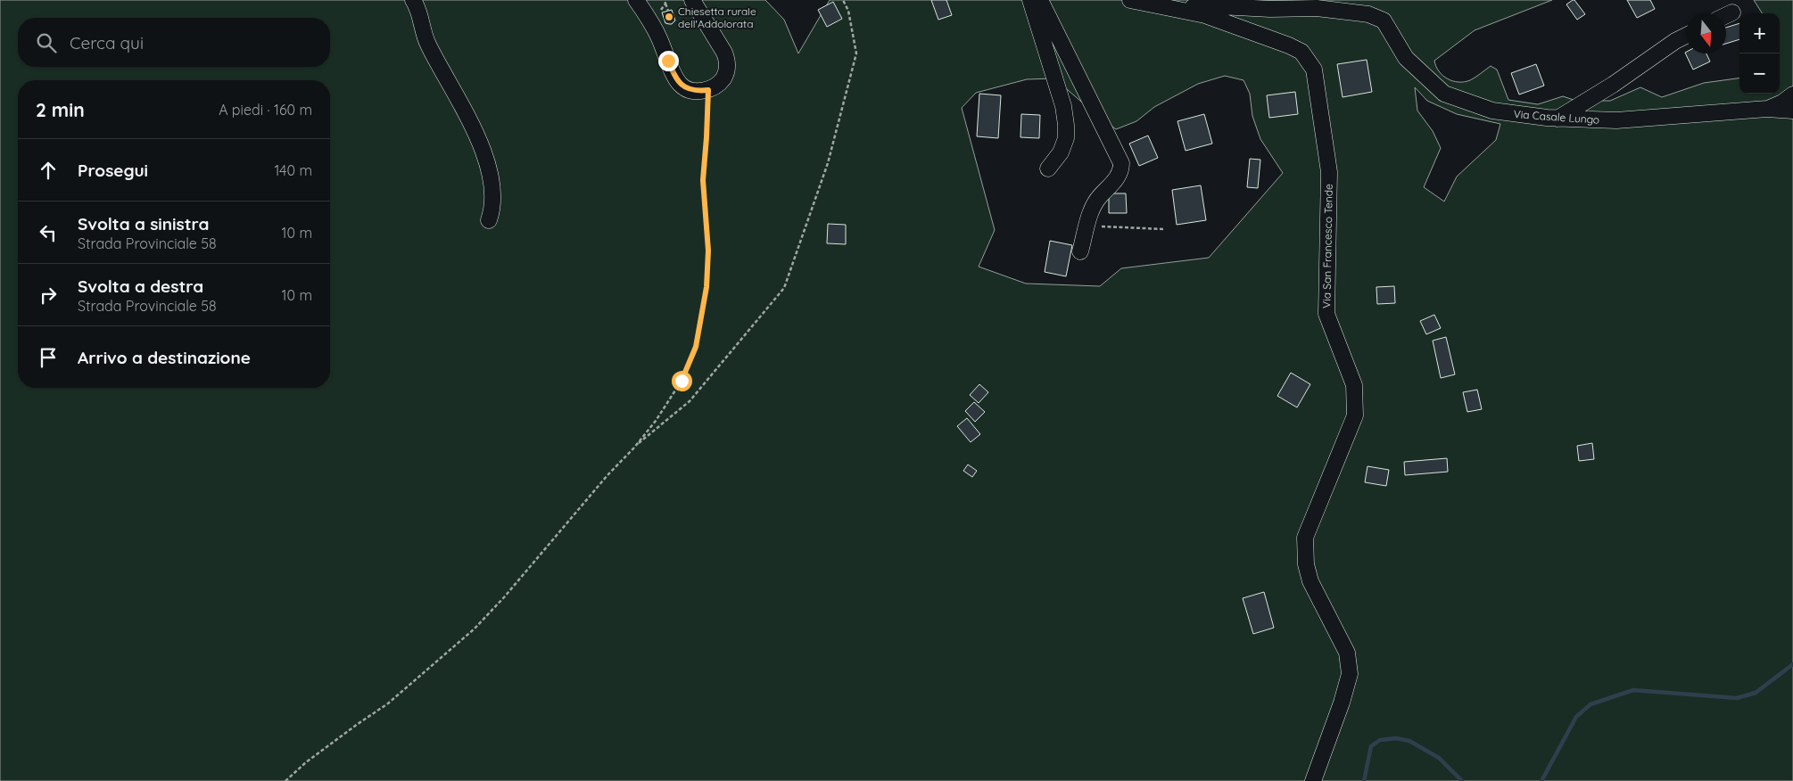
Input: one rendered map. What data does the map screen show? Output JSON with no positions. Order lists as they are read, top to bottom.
{
  "streets": {
    "street": ["Via Casale Lungo", "Via San Francesco Tende"]
  },
  "crossings": [
    ["Via Casale Lungo", "Via San Francesco Tende"]
  ],
  "places": ["Chiesetta rurale dell'Addolorata"],
  "north": "bottom",
  "page": {
    "map_buttons": ["+", "−"],
    "search": "Cerca qui",
    "heading": ["2 min", "A piedi · 160 m"],
    "list": [
      ["Prosegui", "140 m"],
      ["Svolta a sinistra", "Strada Provinciale 58", "10 m"],
      ["Svolta a destra", "Strada Provinciale 58", "10 m"],
      "Arrivo a destinazione"
    ]
  }
}
